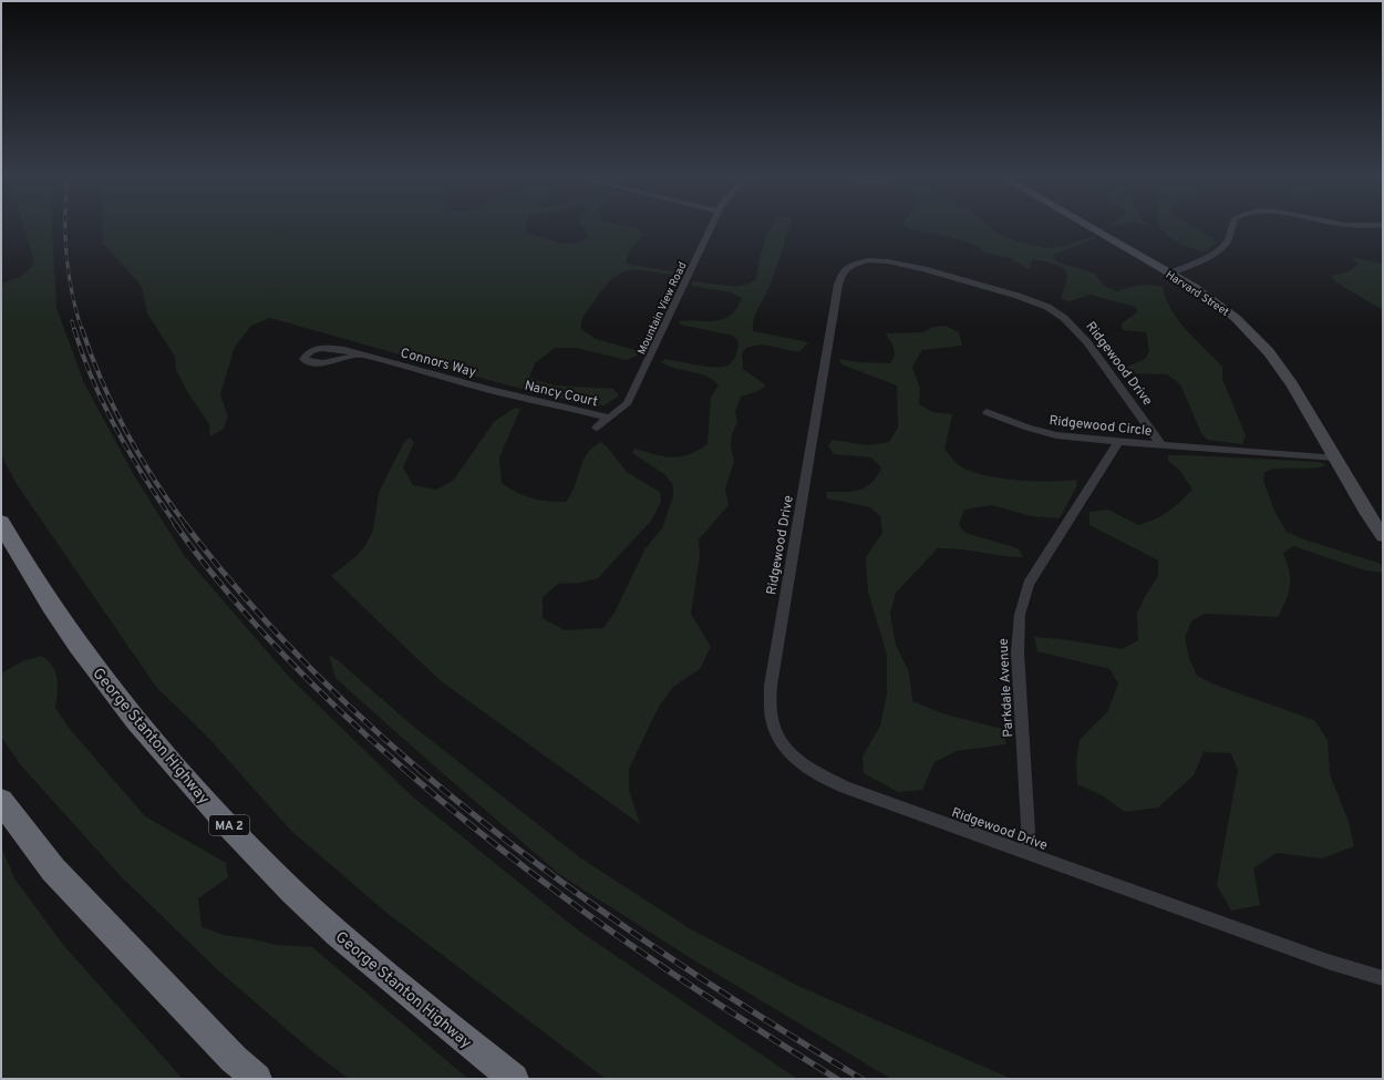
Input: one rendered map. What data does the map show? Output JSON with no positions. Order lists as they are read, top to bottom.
{
  "streets": {
    "highway": ["George Stanton Highway", "MA 2"],
    "main road": ["Harvard Street"],
    "street": [
      "Mountain View Road",
      "Connors Way",
      "Ridgewood Drive",
      "Nancy Court",
      "Ridgewood Circle",
      "Parkdale Avenue"
    ]
  },
  "crossings": [
    ["Mountain View Road", "Nancy Court"],
    ["Connors Way", "Nancy Court"],
    ["Ridgewood Drive", "Ridgewood Circle"],
    ["Ridgewood Drive", "Parkdale Avenue"],
    ["Ridgewood Circle", "Parkdale Avenue"]
  ]
}
